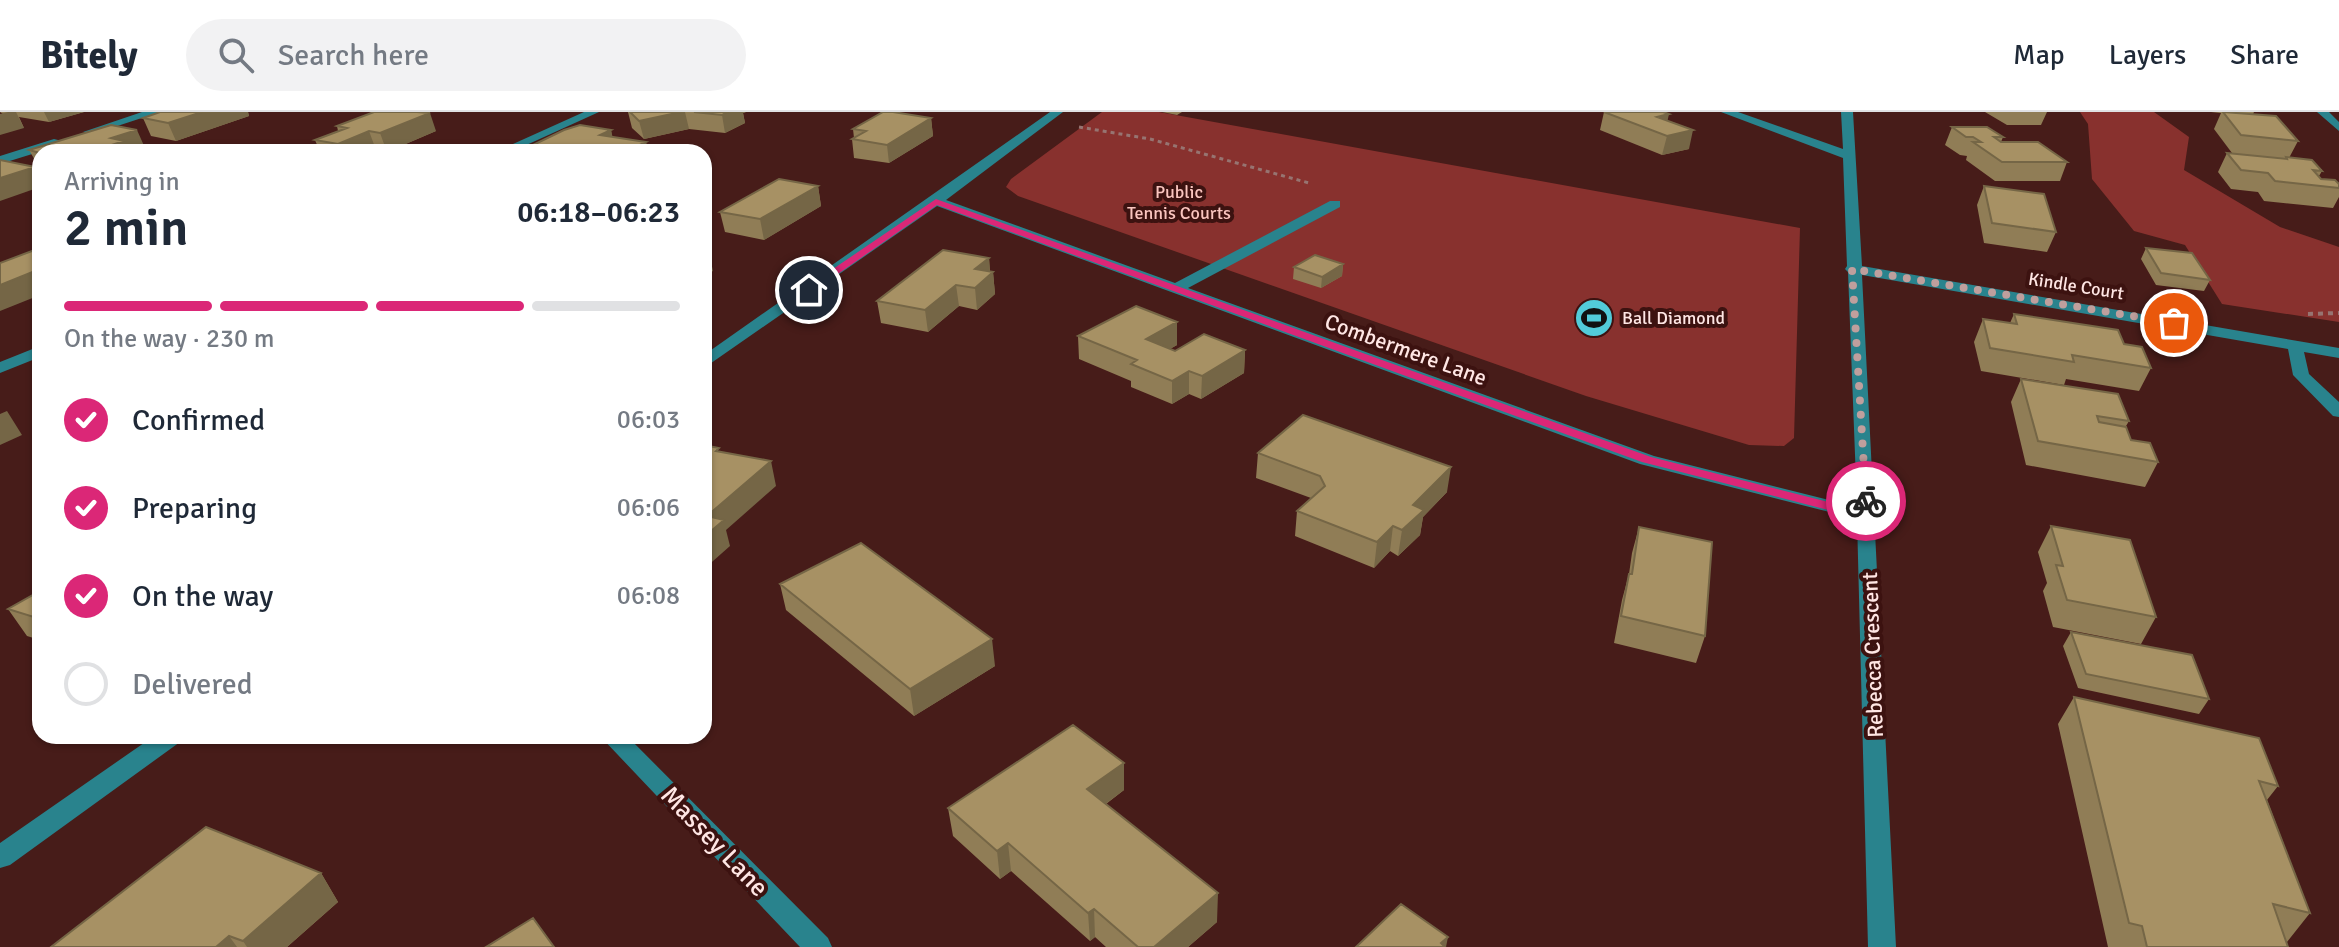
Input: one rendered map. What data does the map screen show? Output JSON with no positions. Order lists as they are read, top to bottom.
{
  "streets": {
    "street": [
      "Kindle Court",
      "Combermere Lane",
      "Rebecca Crescent",
      "Massey Lane"
    ]
  },
  "crossings": [
    ["Kindle Court", "Rebecca Crescent"],
    ["Combermere Lane", "Rebecca Crescent"]
  ],
  "parks": ["Public Tennis Courts"],
  "places": {
    "sports": ["Ball Diamond"]
  },
  "page": {
    "header": "Bitely",
    "search": "Search here",
    "nav": ["Map", "Layers", "Share"],
    "heading": ["2 min", "Arriving in", "06:18–06:23"],
    "bar": "On the way · 230 m",
    "list": [
      ["Confirmed", "06:03"],
      ["Preparing", "06:06"],
      ["On the way", "06:08"],
      "Delivered"
    ]
  }
}
